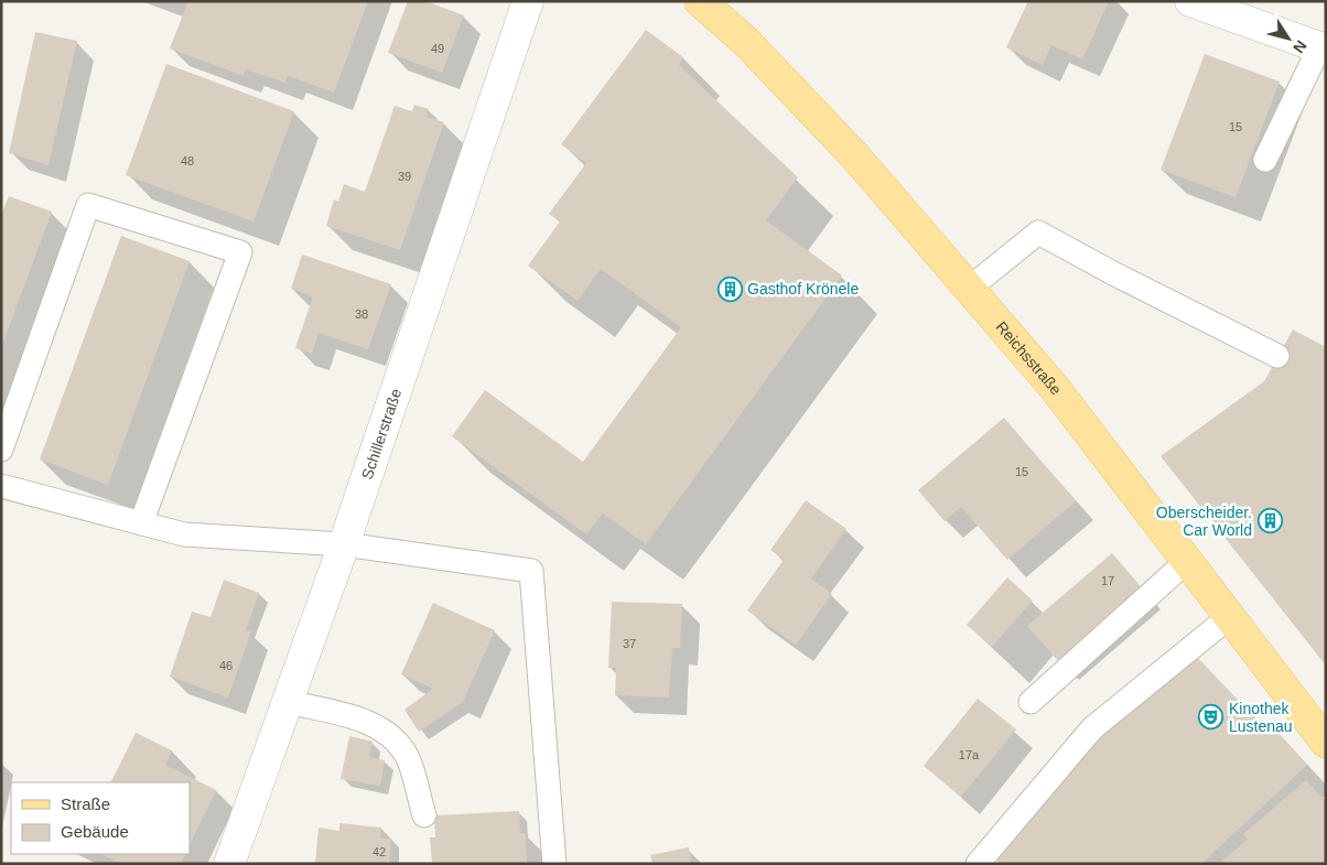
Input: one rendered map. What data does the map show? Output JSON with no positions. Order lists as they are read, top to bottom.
{
  "streets": {
    "main road": ["Reichsstraße"],
    "street": ["Schillerstraße"]
  },
  "places": {
    "building": ["Gasthof Krönele", "Oberscheider. Car World"],
    "theatre": ["Kinothek Lustenau"]
  },
  "house_numbers": [
    "49",
    "15",
    "48",
    "39",
    "38",
    "15",
    "17",
    "37",
    "46",
    "17a",
    "42"
  ],
  "legend": ["Straße", "Gebäude"],
  "north": "bottom right"
}
